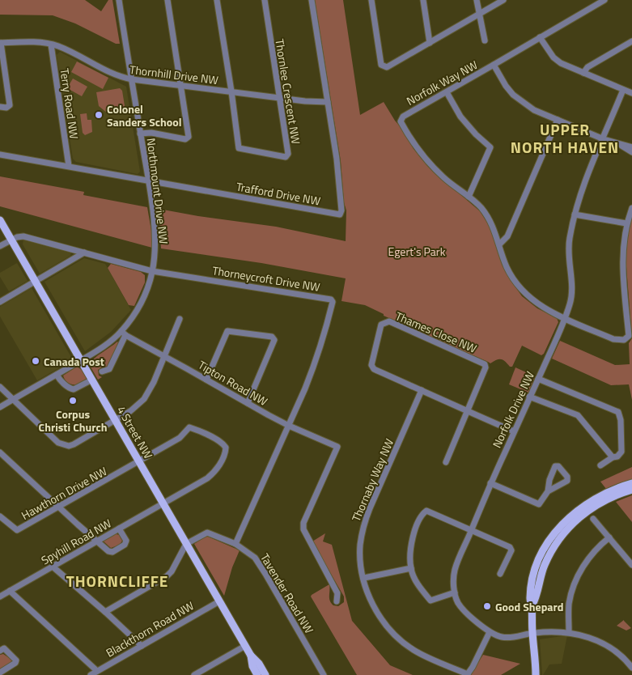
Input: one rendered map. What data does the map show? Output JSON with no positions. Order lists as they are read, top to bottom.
{
  "streets": {
    "main road": ["4 Street NW"],
    "street": [
      "Thornhill Drive NW",
      "Norfolk Way NW",
      "Thornlee Crescent NW",
      "Terry Road NW",
      "Northmount Drive NW",
      "Trafford Drive NW",
      "Thorneycroft Drive NW",
      "Thames Close NW",
      "Tipton Road NW",
      "Norfolk Drive NW",
      "Thornaby Way NW",
      "Hawthorn Drive NW",
      "Spyhill Road NW",
      "Tavender Road NW",
      "Blackthorn Road NW"
    ]
  },
  "crossings": [
    ["Thornhill Drive NW", "Thornlee Crescent NW"],
    ["Thornhill Drive NW", "Terry Road NW"],
    ["Thornhill Drive NW", "Northmount Drive NW"],
    ["Thornhill Drive NW", "Trafford Drive NW"],
    ["Norfolk Way NW", "Norfolk Drive NW"],
    ["Terry Road NW", "Trafford Drive NW"],
    ["Northmount Drive NW", "Trafford Drive NW"],
    ["Northmount Drive NW", "Thorneycroft Drive NW"],
    ["Northmount Drive NW", "Tipton Road NW"],
    ["Northmount Drive NW", "4 Street NW"],
    ["Thorneycroft Drive NW", "Tipton Road NW"],
    ["Thorneycroft Drive NW", "4 Street NW"],
    ["Thorneycroft Drive NW", "Tavender Road NW"],
    ["Thames Close NW", "Norfolk Drive NW"],
    ["Thames Close NW", "Thornaby Way NW"],
    ["4 Street NW", "Hawthorn Drive NW"],
    ["4 Street NW", "Spyhill Road NW"],
    ["4 Street NW", "Tavender Road NW"],
    ["4 Street NW", "Blackthorn Road NW"],
    ["Hawthorn Drive NW", "Spyhill Road NW"]
  ],
  "districts": ["UPPER NORTH HAVEN", "THORNCLIFFE"],
  "parks": ["Egert's Park"],
  "places": [
    "Colonel Sanders School",
    "Canada Post",
    "Corpus Christi Church",
    "Good Shepard"
  ]
}
